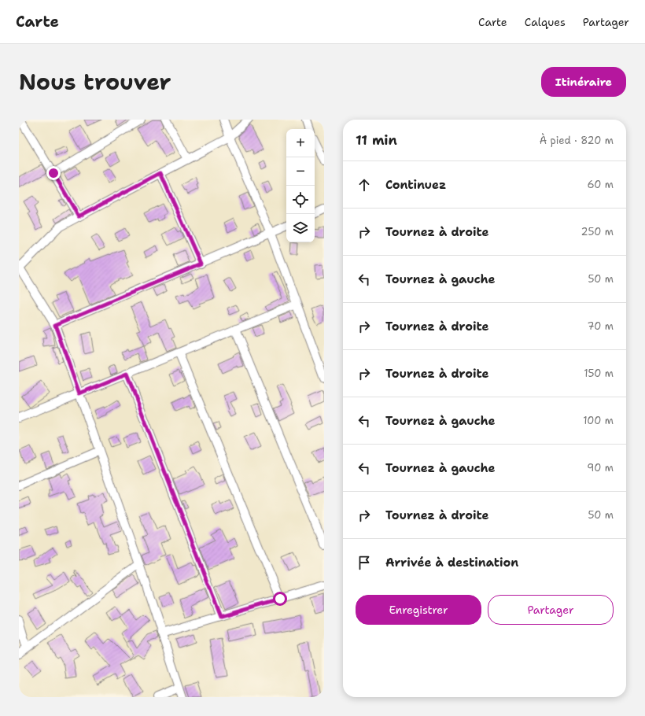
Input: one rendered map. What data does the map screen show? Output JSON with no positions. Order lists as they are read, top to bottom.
{
  "page": {
    "header": "Carte",
    "nav": ["Carte", "Calques", "Partager"],
    "title": "Nous trouver",
    "buttons": [
      "Itinéraire",
      ["Enregistrer", "Partager"]
    ],
    "heading": ["11 min", "À pied · 820 m"],
    "map_buttons": ["+", "−"],
    "list": [
      ["Continuez", "60 m"],
      ["Tournez à droite", "250 m"],
      ["Tournez à gauche", "50 m"],
      ["Tournez à droite", "70 m"],
      ["Tournez à droite", "150 m"],
      ["Tournez à gauche", "100 m"],
      ["Tournez à gauche", "90 m"],
      ["Tournez à droite", "50 m"],
      "Arrivée à destination"
    ]
  }
}
